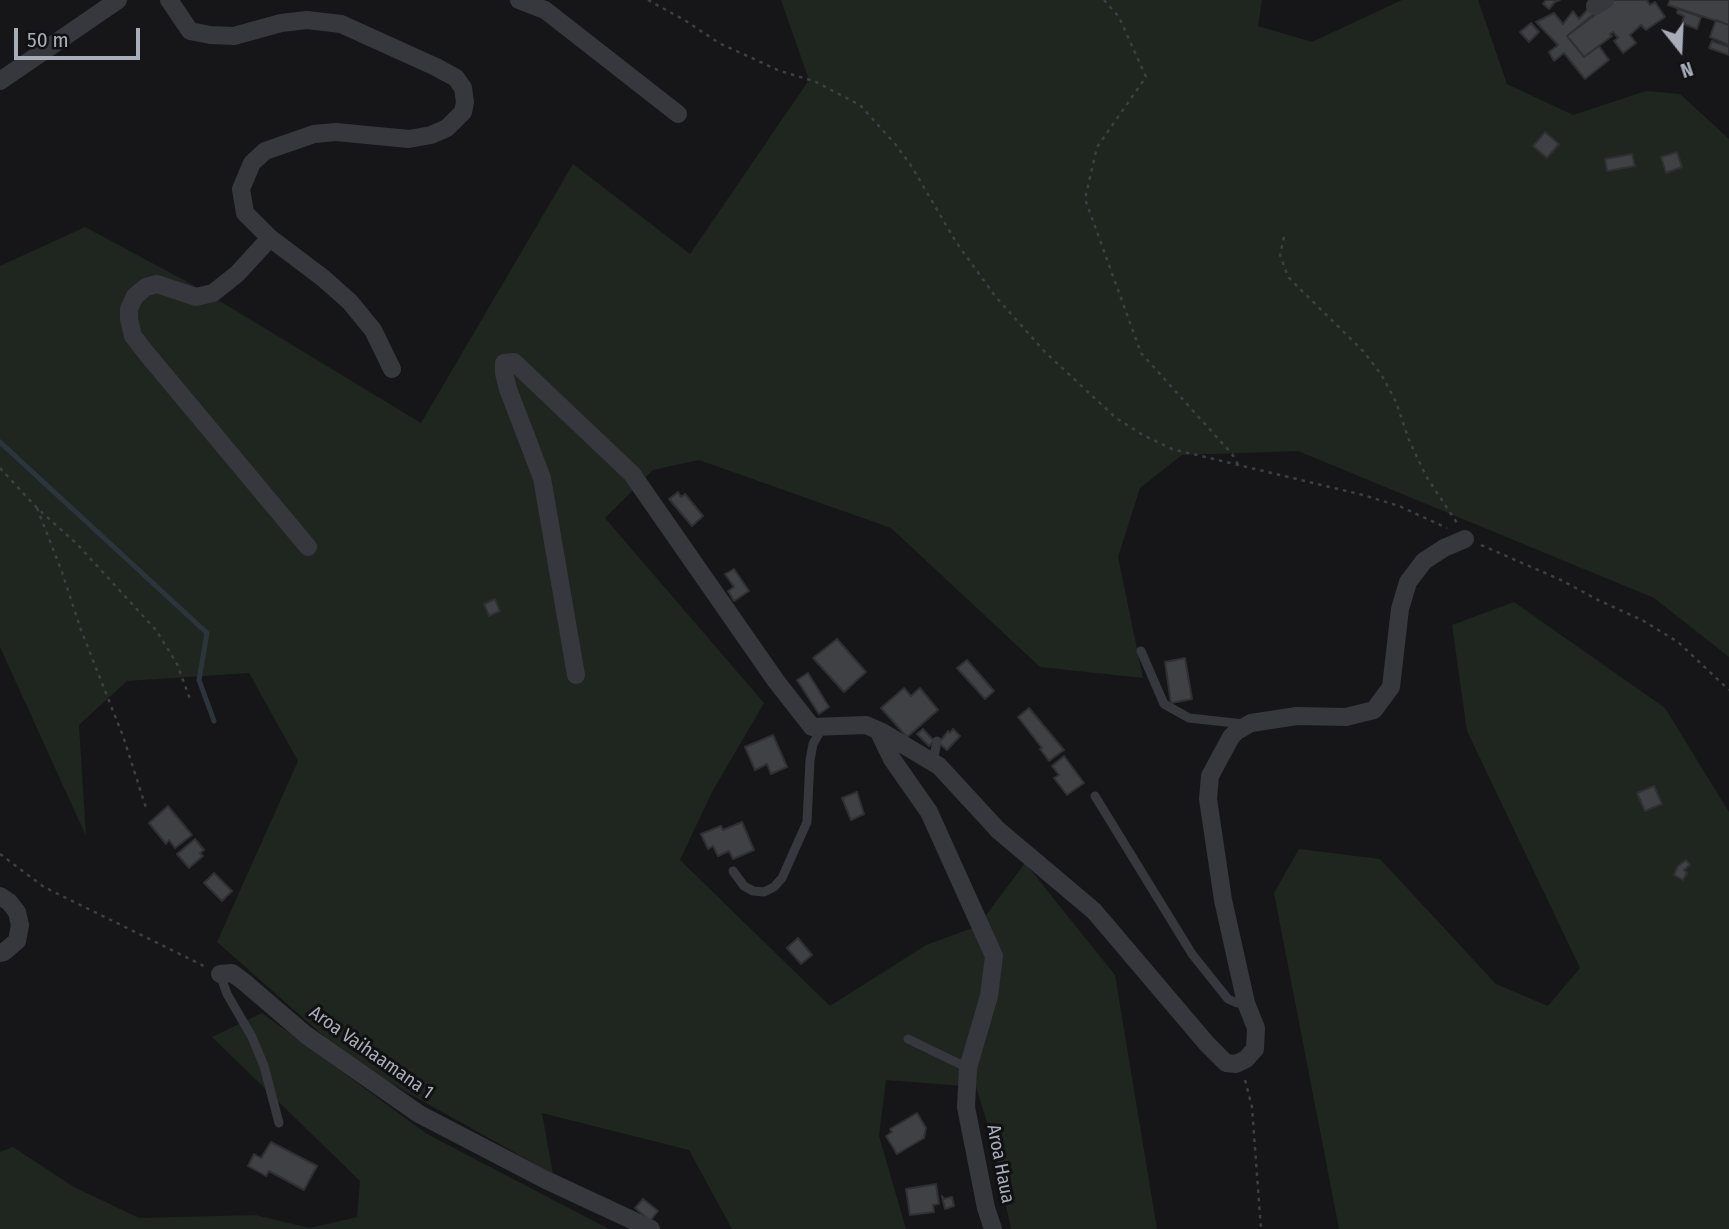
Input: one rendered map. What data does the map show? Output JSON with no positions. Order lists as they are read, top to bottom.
{
  "streets": {
    "street": ["Aroa Vaihaamana 1", "Aroa Haua"]
  },
  "scale_bar": "50 m",
  "north": "bottom"
}
